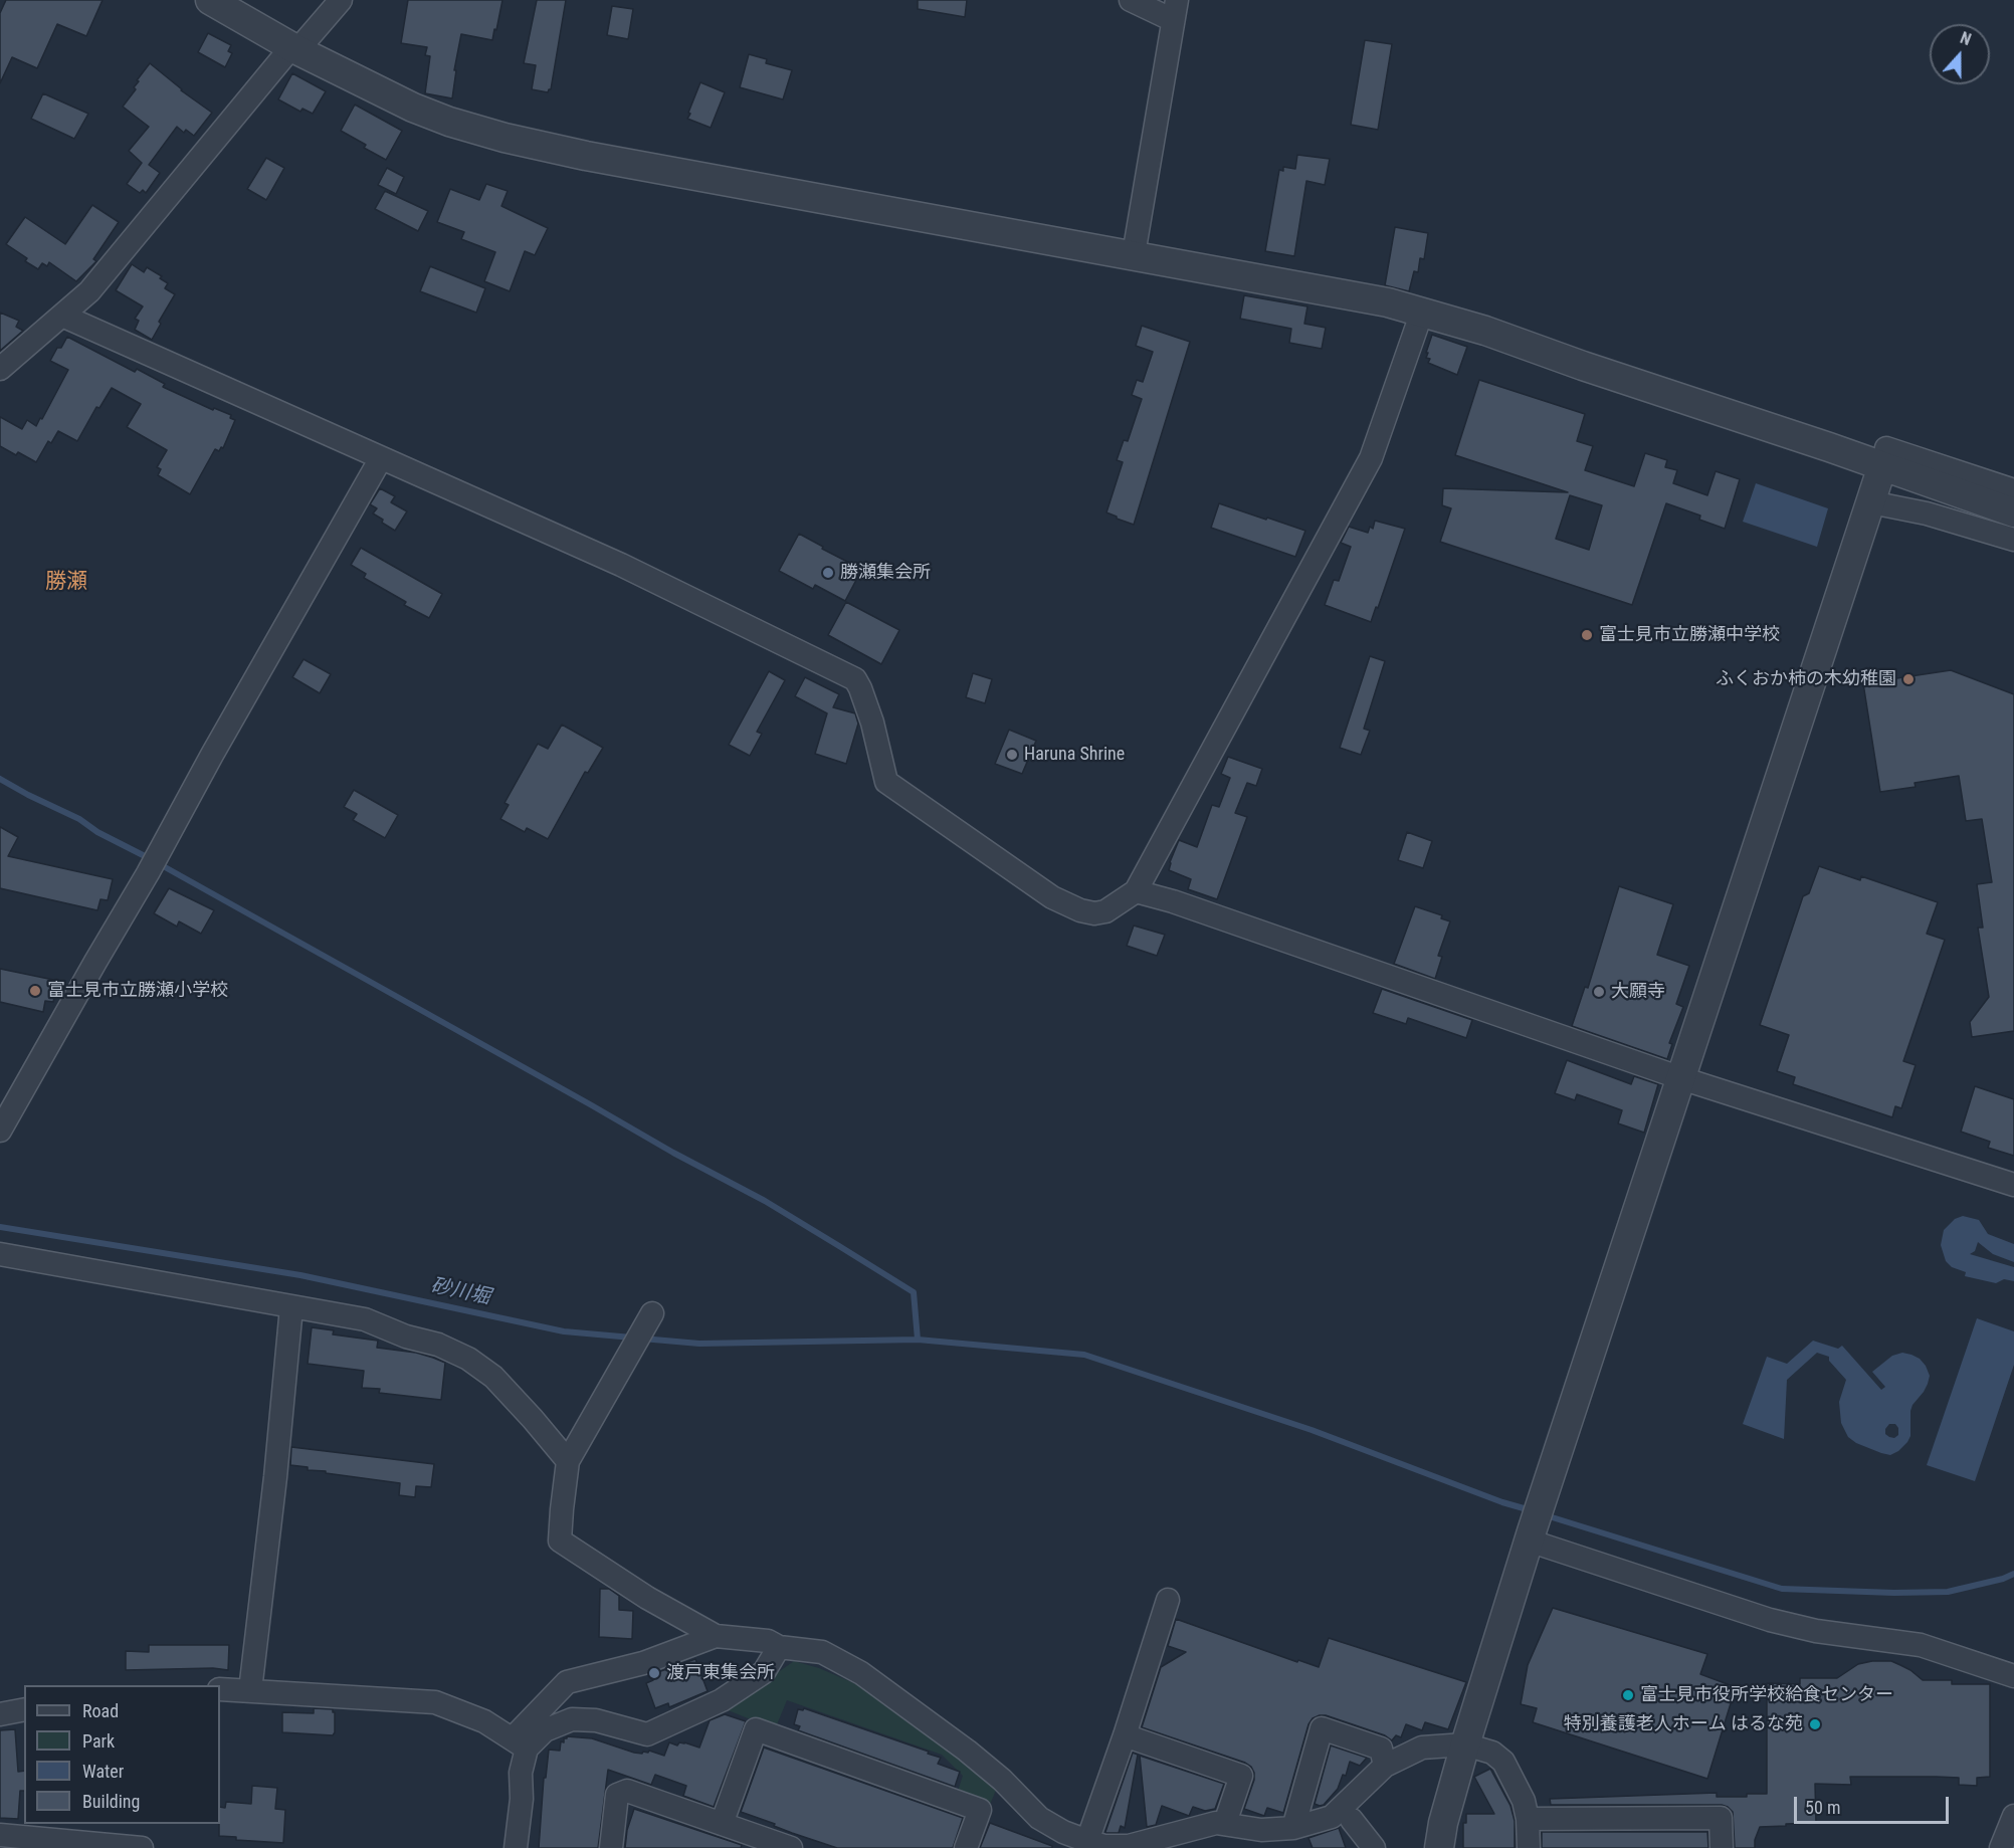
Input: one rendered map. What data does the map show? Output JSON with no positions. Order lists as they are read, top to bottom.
{
  "districts": ["勝瀬"],
  "water": ["砂川堀"],
  "places": [
    "勝瀬集会所",
    "富士見市立勝瀬中学校",
    "ふくおか柿の木幼稚園",
    "Haruna Shrine",
    "富士見市立勝瀬小学校",
    "大願寺",
    "渡戸東集会所",
    "富士見市役所学校給食センター",
    "特別養護老人ホーム はるな苑"
  ],
  "legend": [
    "Road",
    "Park",
    "Water",
    "Building"
  ],
  "scale_bar": "50 m",
  "north": "top"
}
